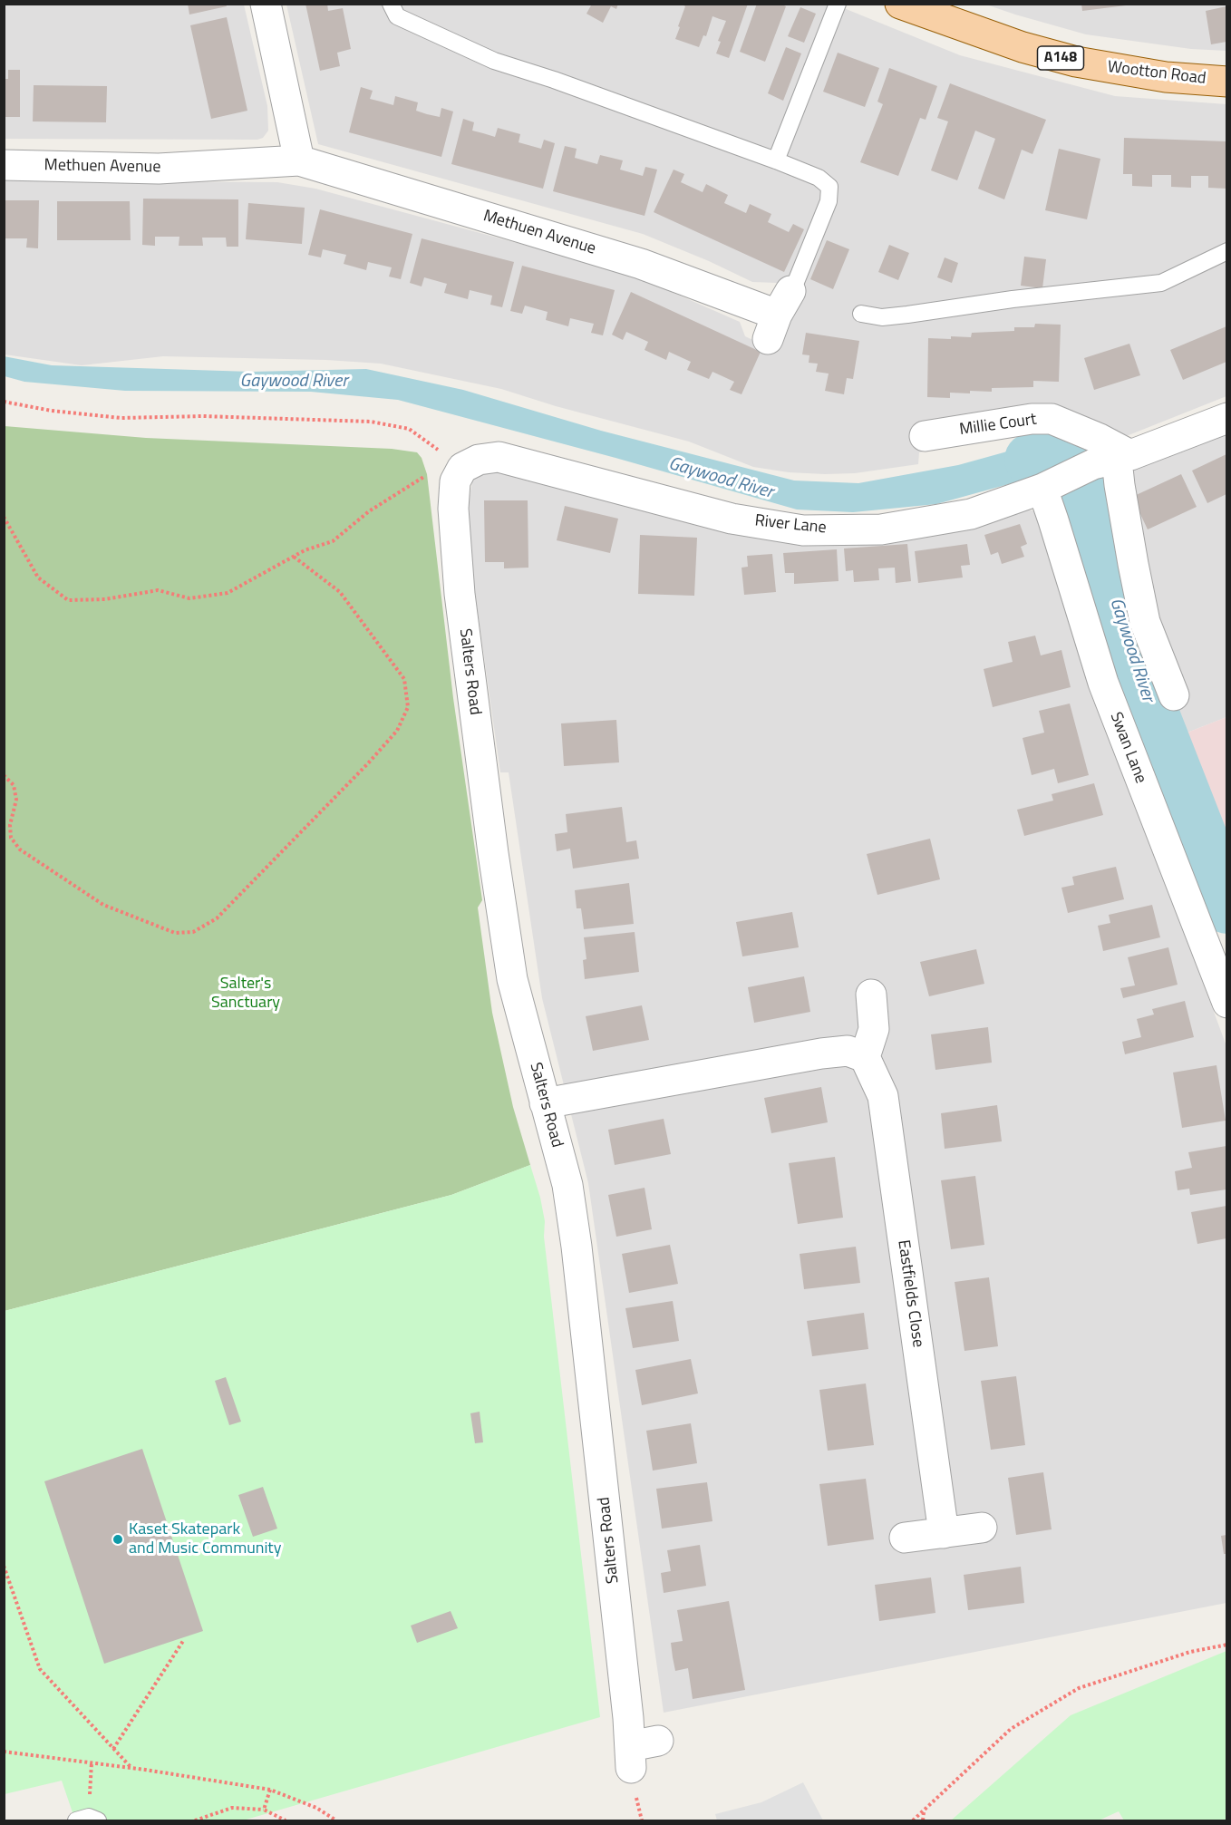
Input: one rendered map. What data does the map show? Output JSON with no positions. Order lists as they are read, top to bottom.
{
  "streets": {
    "main road": ["A148", "Wootton Road"],
    "street": [
      "Methuen Avenue",
      "Millie Court",
      "River Lane",
      "Salters Road",
      "Swan Lane",
      "Eastfields Close"
    ]
  },
  "crossings": [
    ["Millie Court", "River Lane"],
    ["River Lane", "Salters Road"],
    ["River Lane", "Swan Lane"]
  ],
  "water": ["Gaywood River"],
  "parks": ["Salter's Sanctuary"],
  "places": ["Kaset Skatepark and Music Community"]
}
